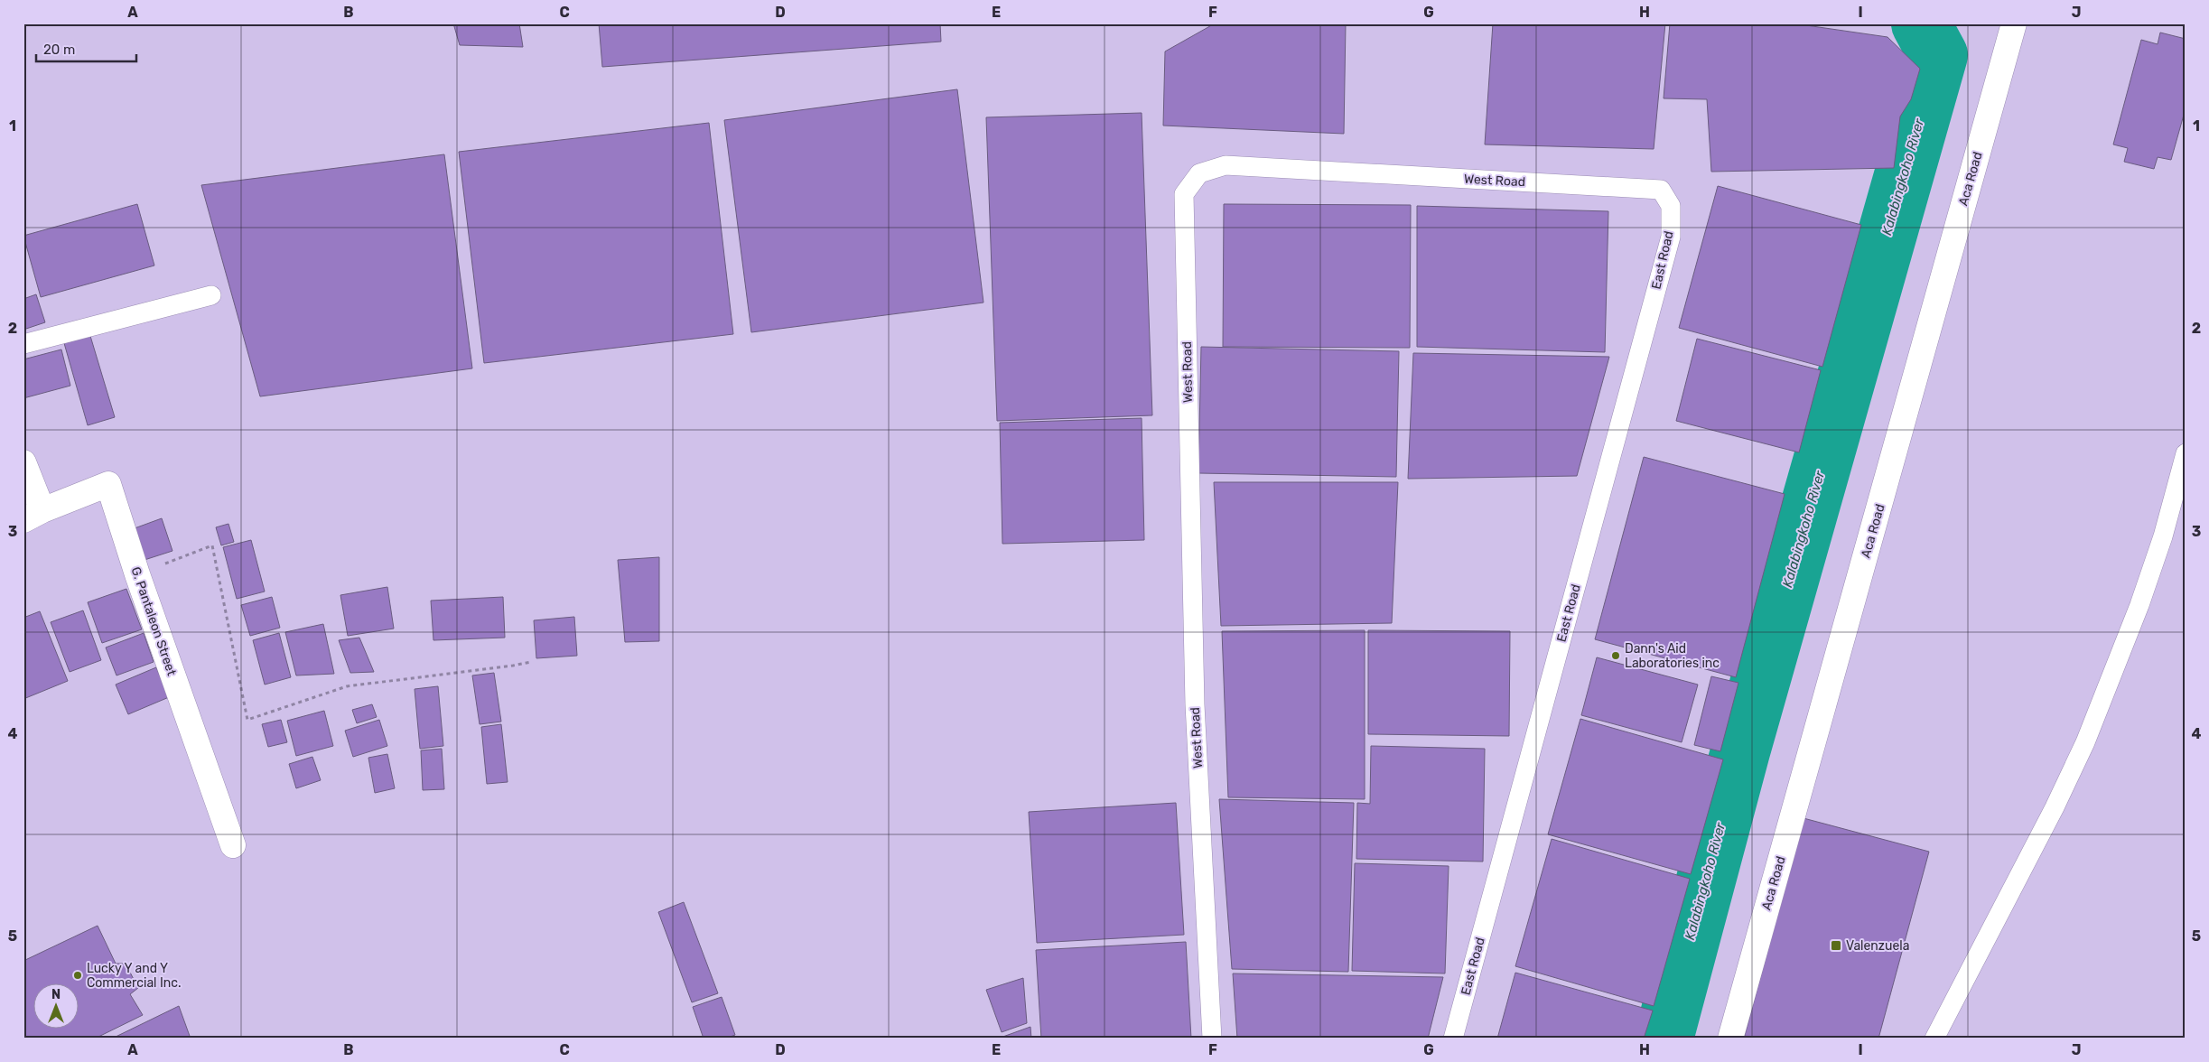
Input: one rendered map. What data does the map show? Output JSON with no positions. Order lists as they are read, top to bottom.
{
  "streets": {
    "street": ["Aca Road", "G. Pantaleon Street"],
    "lane": ["West Road", "East Road"]
  },
  "crossings": [
    ["West Road", "East Road"]
  ],
  "water": ["Kalabingkoho River"],
  "places": {
    "other": ["Dann's Aid Laboratories inc", "Lucky Y and Y Commercial Inc."],
    "transit": ["Valenzuela"]
  },
  "scale_bar": "20 m",
  "north": "top",
  "grid": {
    "columns": [
      "A",
      "B",
      "C",
      "D",
      "E",
      "F",
      "G",
      "H",
      "I",
      "J"
    ],
    "rows": [
      "1",
      "2",
      "3",
      "4",
      "5"
    ]
  }
}
